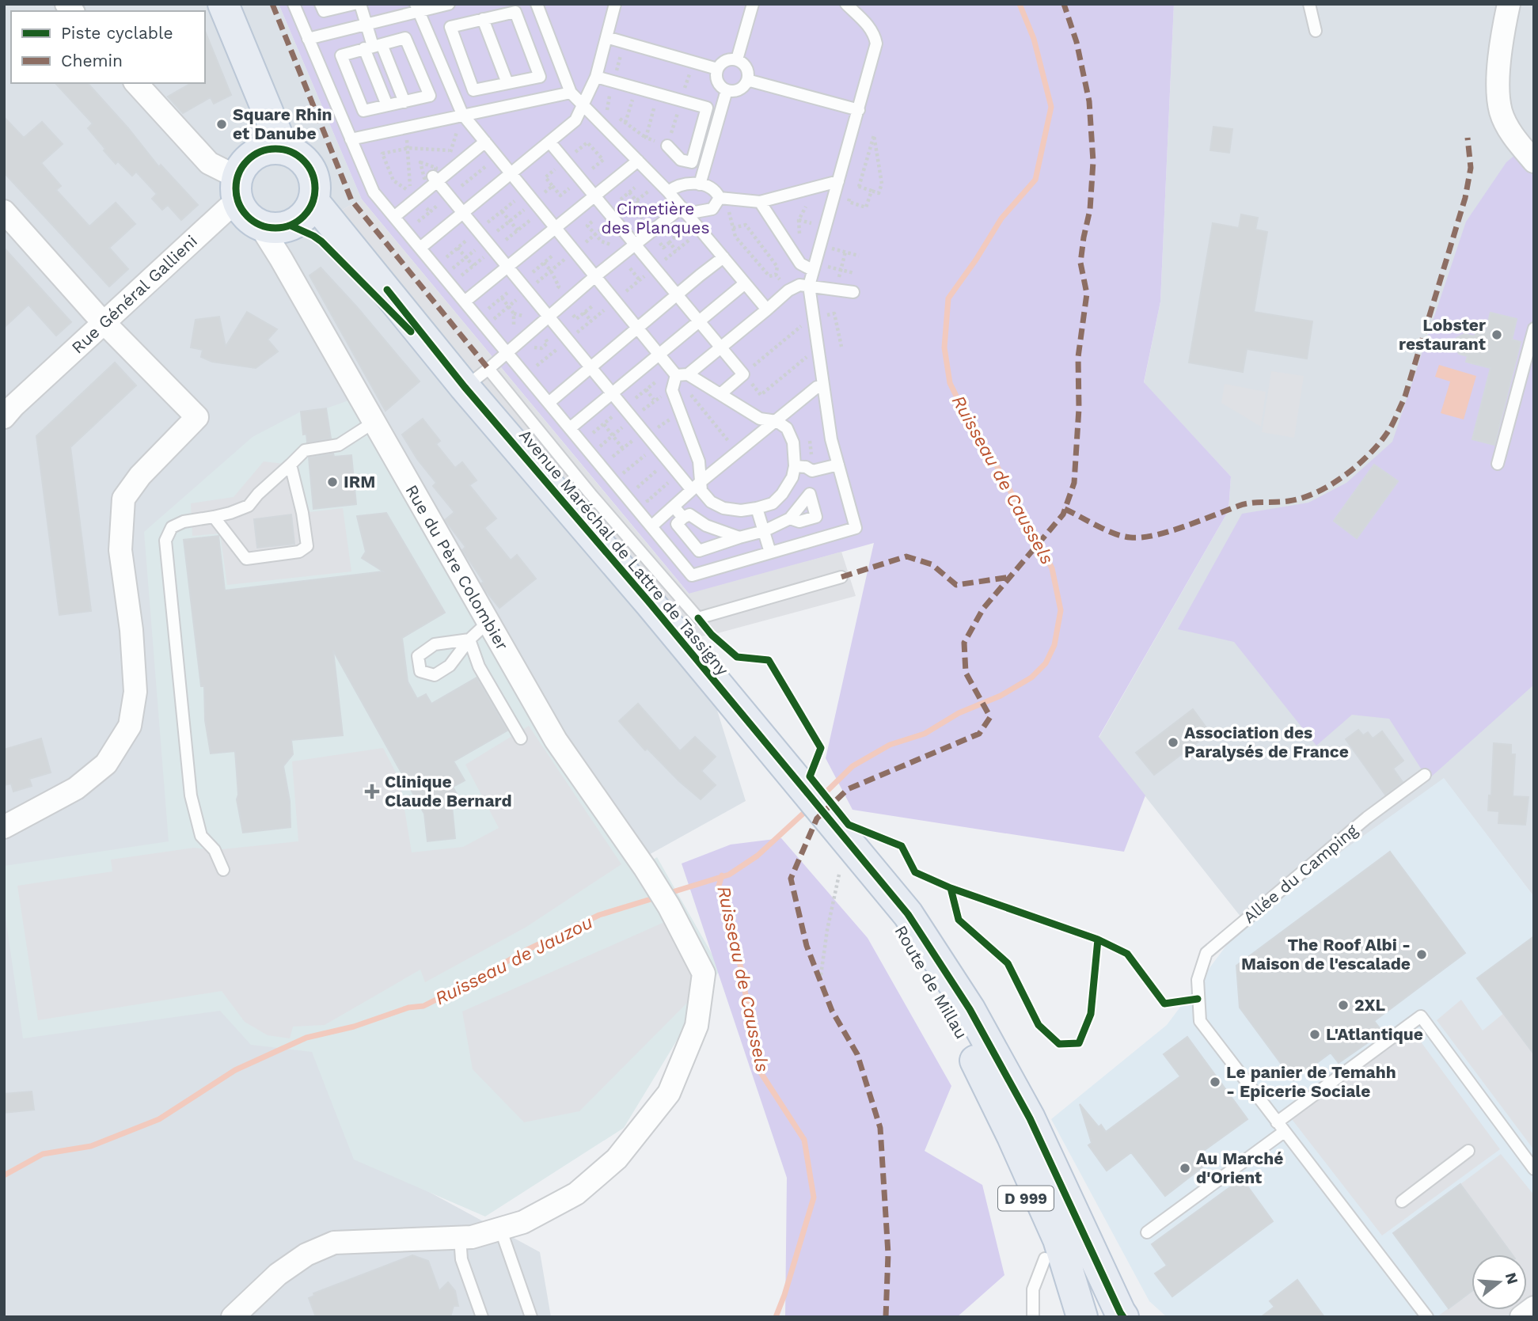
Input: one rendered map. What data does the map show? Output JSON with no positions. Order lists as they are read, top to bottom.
{
  "streets": {
    "main road": ["Avenue Maréchal de Lattre de Tassigny", "Route de Millau", "D 999"],
    "street": ["Rue Général Gallieni", "Rue du Père Colombier"],
    "lane": ["Allée du Camping"]
  },
  "crossings": [
    ["Rue Général Gallieni", "Avenue Maréchal de Lattre de Tassigny"],
    ["Rue Général Gallieni", "Rue du Père Colombier"],
    ["Avenue Maréchal de Lattre de Tassigny", "Rue du Père Colombier"],
    ["Avenue Maréchal de Lattre de Tassigny", "Route de Millau"]
  ],
  "water": ["Ruisseau de Caussels", "Ruisseau de Jauzou"],
  "parks": ["Cimetière des Planques"],
  "places": {
    "other": [
      "Square Rhin et Danube",
      "Lobster restaurant",
      "IRM",
      "Association des Paralysés de France",
      "The Roof Albi - Maison de l'escalade",
      "2XL",
      "L'Atlantique",
      "Le panier de Temahh - Epicerie Sociale",
      "Au Marché d'Orient"
    ],
    "health": ["Clinique Claude Bernard"]
  },
  "legend": ["Piste cyclable", "Chemin"],
  "north": "right"
}
